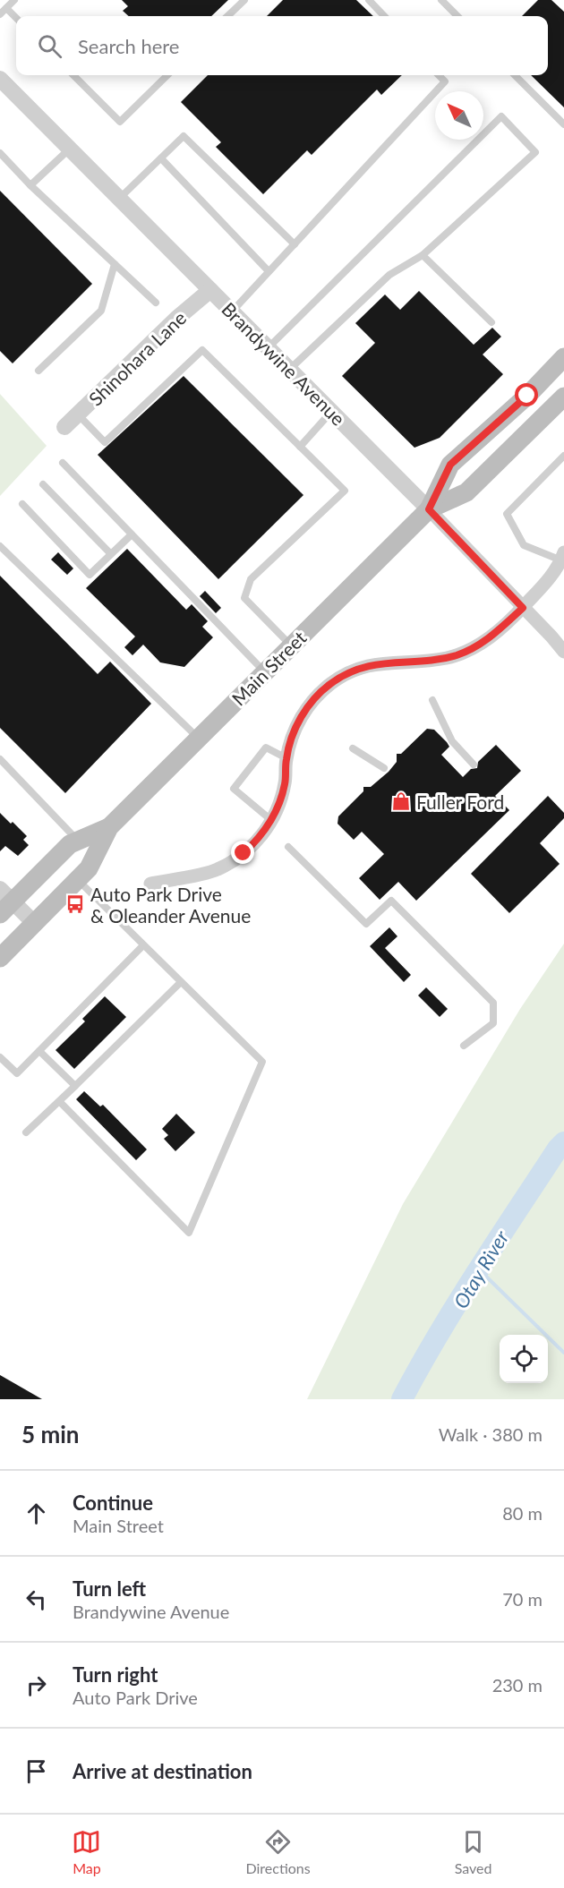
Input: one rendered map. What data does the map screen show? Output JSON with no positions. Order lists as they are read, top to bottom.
{
  "streets": {
    "main road": ["Main Street"],
    "street": ["Shinohara Lane", "Brandywine Avenue"]
  },
  "crossings": [
    ["Shinohara Lane", "Brandywine Avenue"],
    ["Brandywine Avenue", "Main Street"]
  ],
  "water": ["Otay River"],
  "places": {
    "shop": ["Fuller Ford"],
    "bus stop": ["Auto Park Drive & Oleander Avenue"]
  },
  "north": "top left",
  "page": {
    "search": "Search here",
    "heading": ["5 min", "Walk · 380 m"],
    "list": [
      ["Continue", "Main Street", "80 m"],
      ["Turn left", "Brandywine Avenue", "70 m"],
      ["Turn right", "Auto Park Drive", "230 m"],
      "Arrive at destination"
    ],
    "nav": ["Map", "Directions", "Saved"]
  }
}
